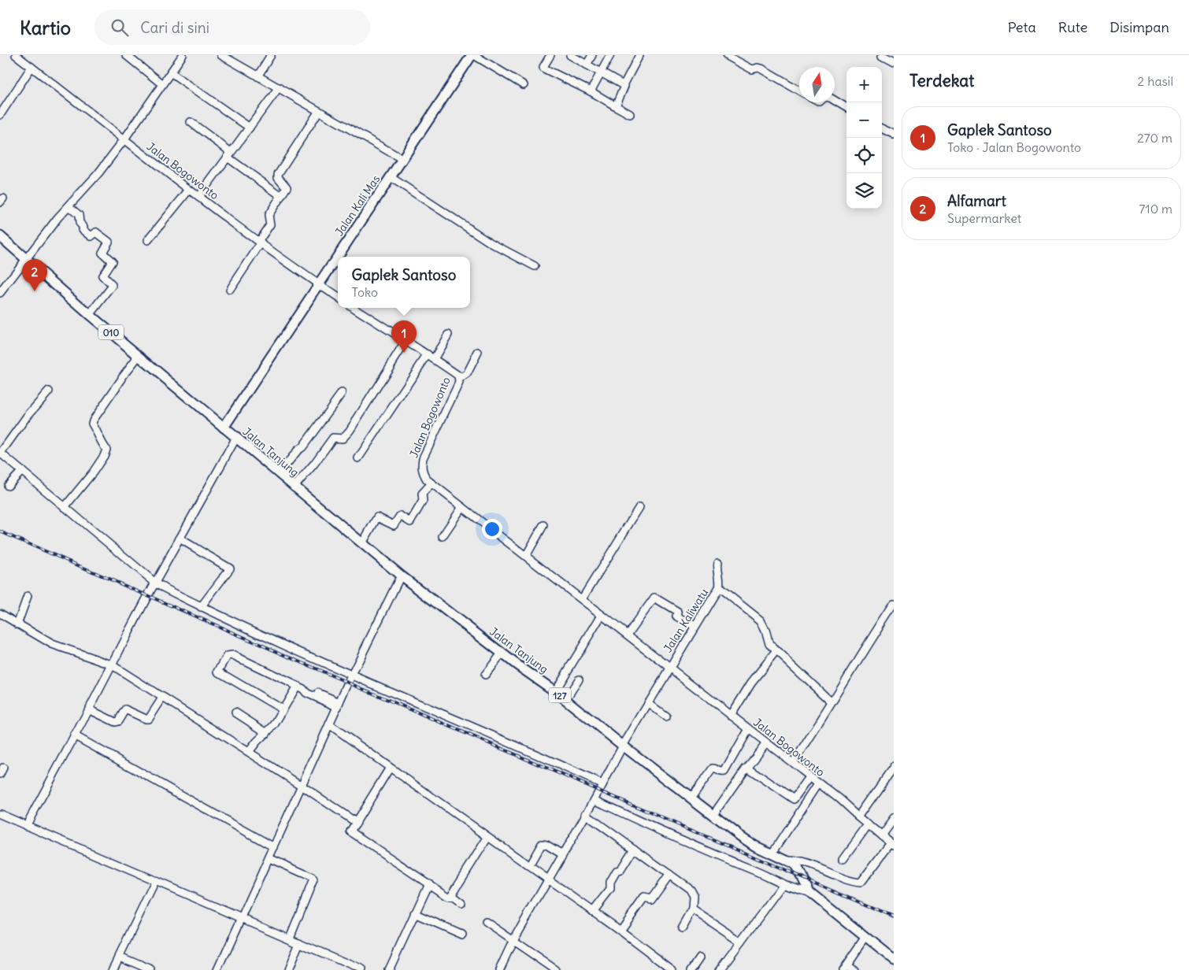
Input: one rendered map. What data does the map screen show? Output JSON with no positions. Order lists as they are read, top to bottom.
{
  "streets": {
    "main road": [
      "Jalan Kali Mas",
      "010",
      "Jalan Tanjung",
      "127"
    ],
    "street": ["Jalan Bogowonto", "Jalan Kaliwatu"]
  },
  "crossings": [
    ["Jalan Bogowonto", "Jalan Kali Mas"],
    ["Jalan Bogowonto", "Jalan Kaliwatu"],
    ["Jalan Kali Mas", "010"],
    ["Jalan Kali Mas", "Jalan Tanjung"],
    ["010", "Jalan Tanjung"]
  ],
  "north": "top",
  "page": {
    "header": "Kartio",
    "search": "Cari di sini",
    "nav": ["Peta", "Rute", "Disimpan"],
    "heading": ["Terdekat", "2 hasil"],
    "map_buttons": ["+", "−"],
    "list": [
      {
        "mark": "1",
        "name": "Gaplek Santoso",
        "note": "Toko · Jalan Bogowonto",
        "value": "270 m"
      },
      {
        "mark": "2",
        "name": "Alfamart",
        "note": "Supermarket",
        "value": "710 m"
      }
    ],
    "popup": ["Gaplek Santoso", "Toko"],
    "pins": ["2", "1"]
  }
}
